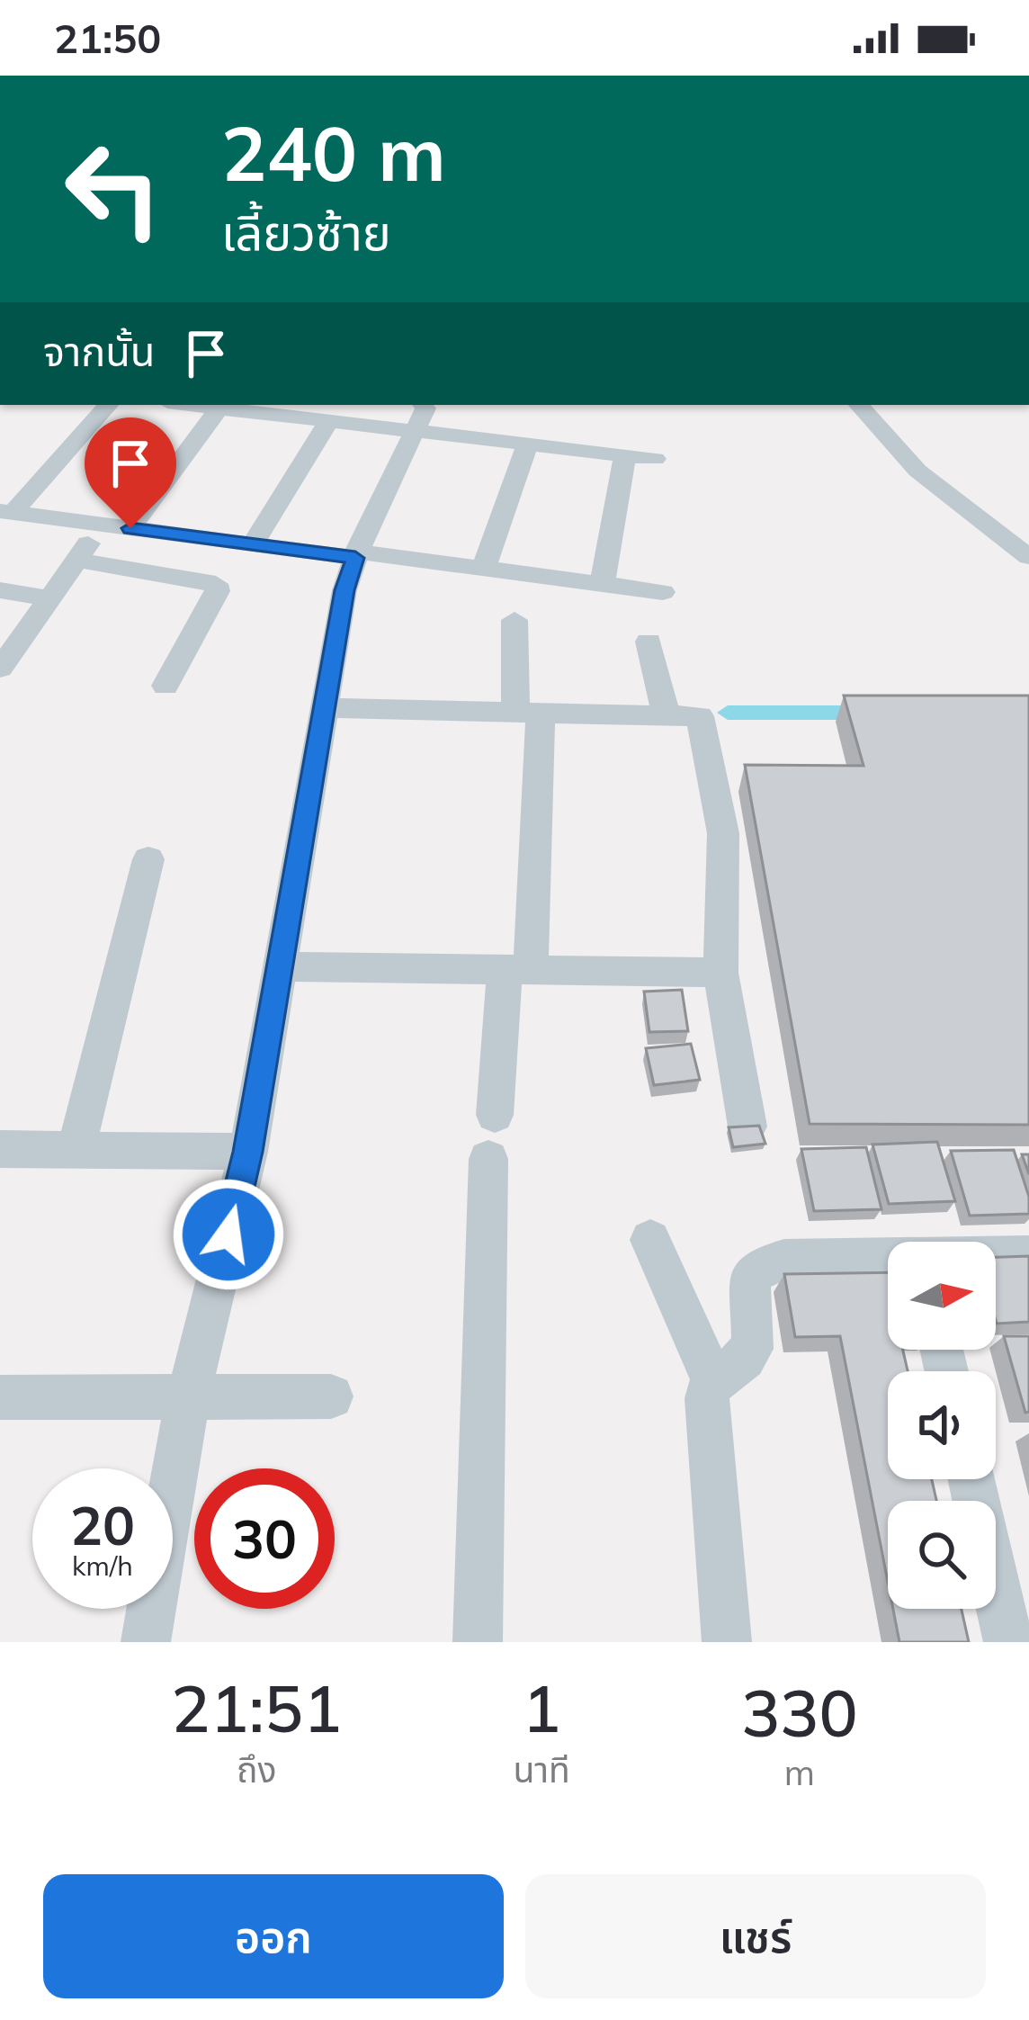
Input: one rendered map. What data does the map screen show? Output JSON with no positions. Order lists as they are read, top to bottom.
{
  "north": "right",
  "page": {
    "status": "21:50",
    "turn": ["240 m", "เลี้ยวซ้าย"],
    "then": "จากนั้น",
    "speed": "20 km/h",
    "limit": "30",
    "eta": [
      "21:51",
      "ถึง",
      "1",
      "นาที",
      "330",
      "m"
    ],
    "buttons": ["ออก", "แชร์"]
  }
}
